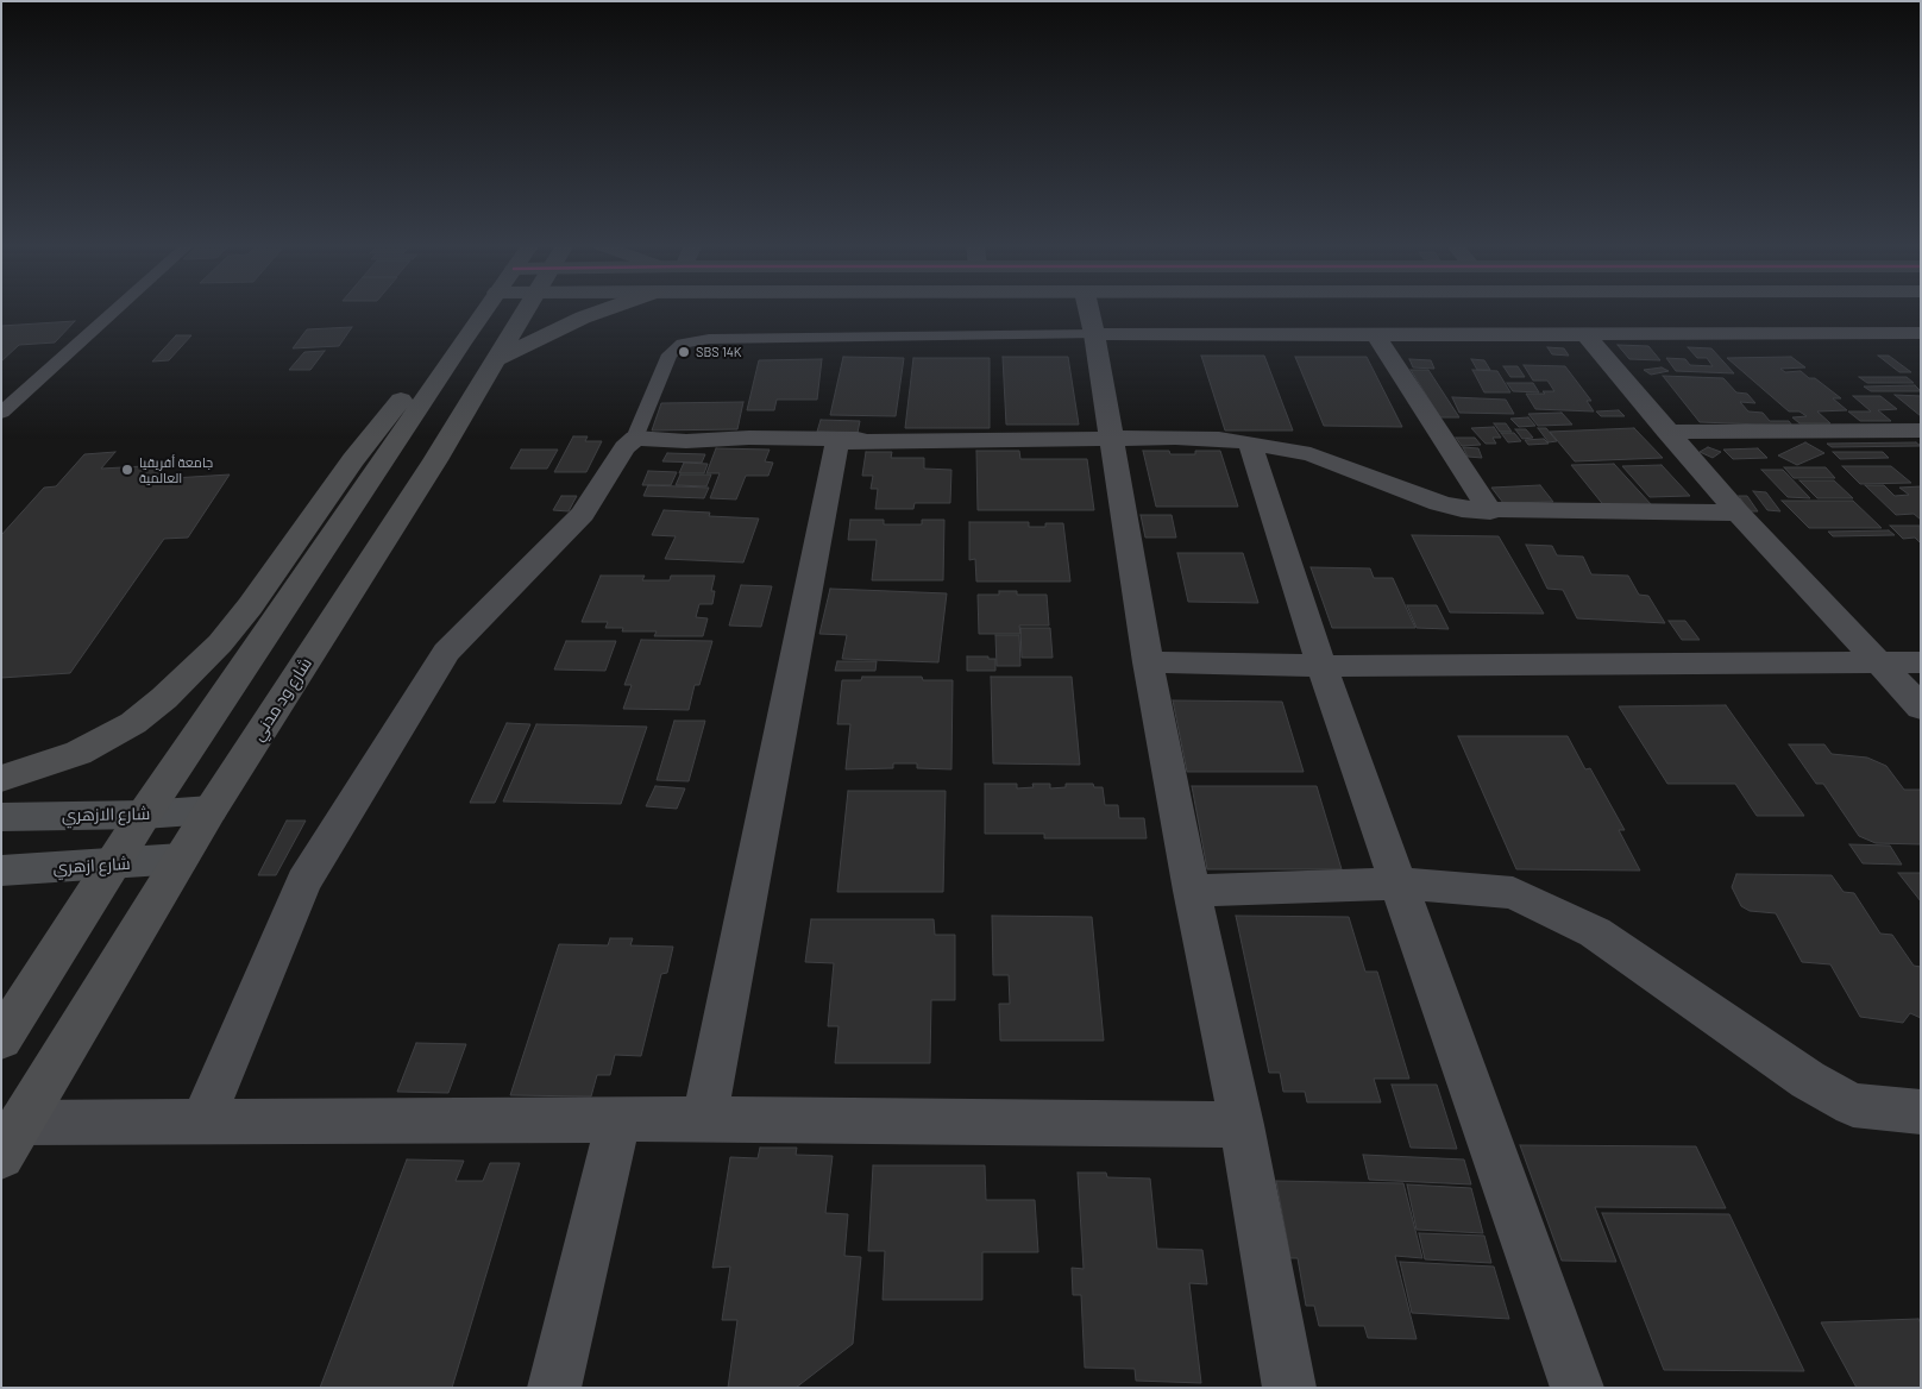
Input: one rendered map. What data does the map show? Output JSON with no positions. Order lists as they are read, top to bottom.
{
  "streets": {
    "highway": ["شارع ود مدني"],
    "main road": ["شارع الازهري", "شارع ازهري"]
  },
  "crossings": [
    ["شارع ود مدني", "شارع الازهري"],
    ["شارع ود مدني", "شارع ازهري"]
  ],
  "places": ["SBS 14K", "جامعة أفريقيا العالمية"]
}
